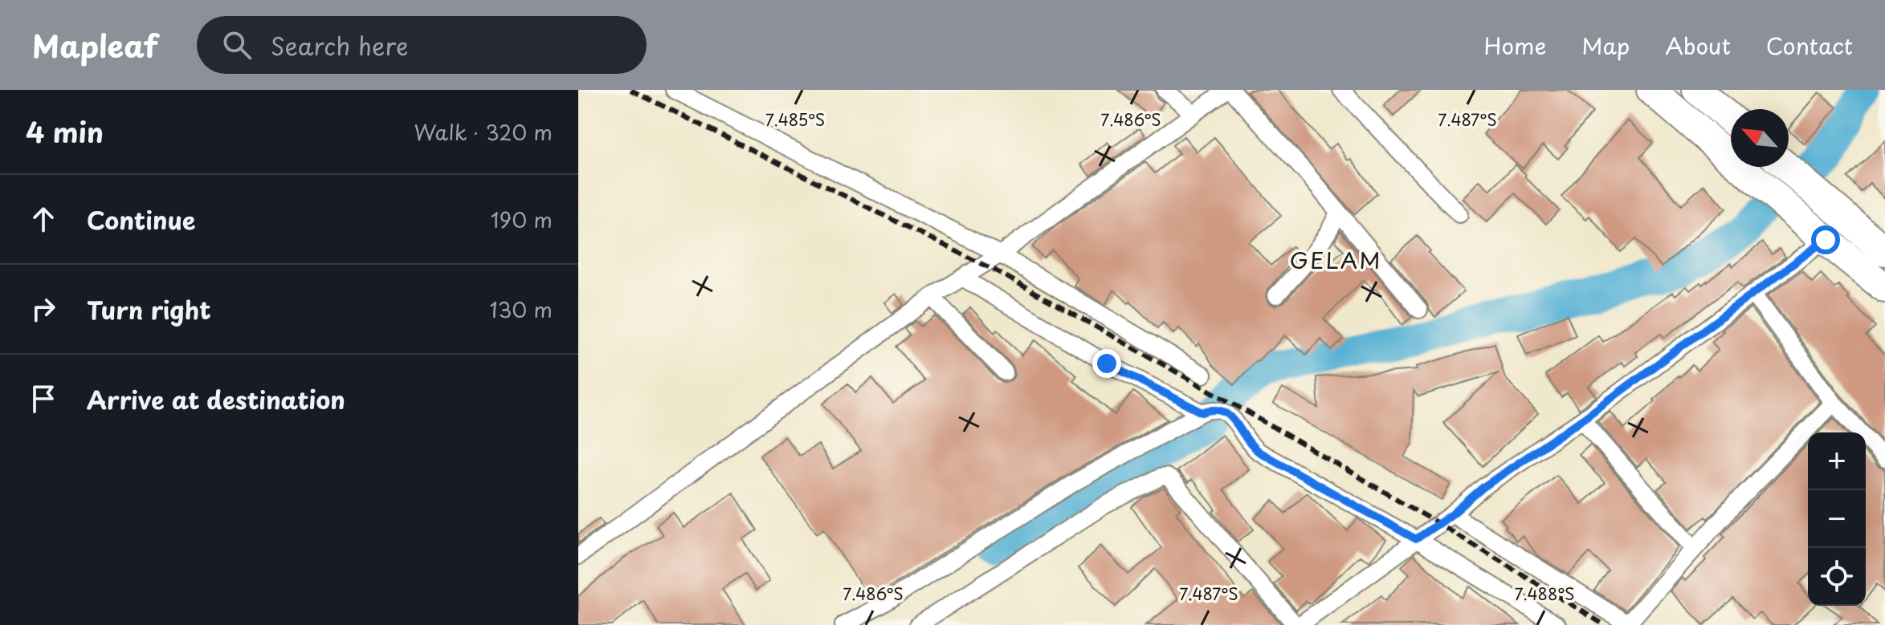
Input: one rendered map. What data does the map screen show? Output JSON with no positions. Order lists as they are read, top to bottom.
{
  "districts": ["GELAM"],
  "north": "top left",
  "page": {
    "header": "Mapleaf",
    "search": "Search here",
    "nav": [
      "Home",
      "Map",
      "About",
      "Contact"
    ],
    "heading": ["4 min", "Walk · 320 m"],
    "list": [
      ["Continue", "190 m"],
      ["Turn right", "130 m"],
      "Arrive at destination"
    ],
    "map_buttons": ["+", "−"]
  },
  "coordinates": [
    "7.485°S",
    "7.486°S",
    "7.487°S",
    "7.488°S"
  ]
}
